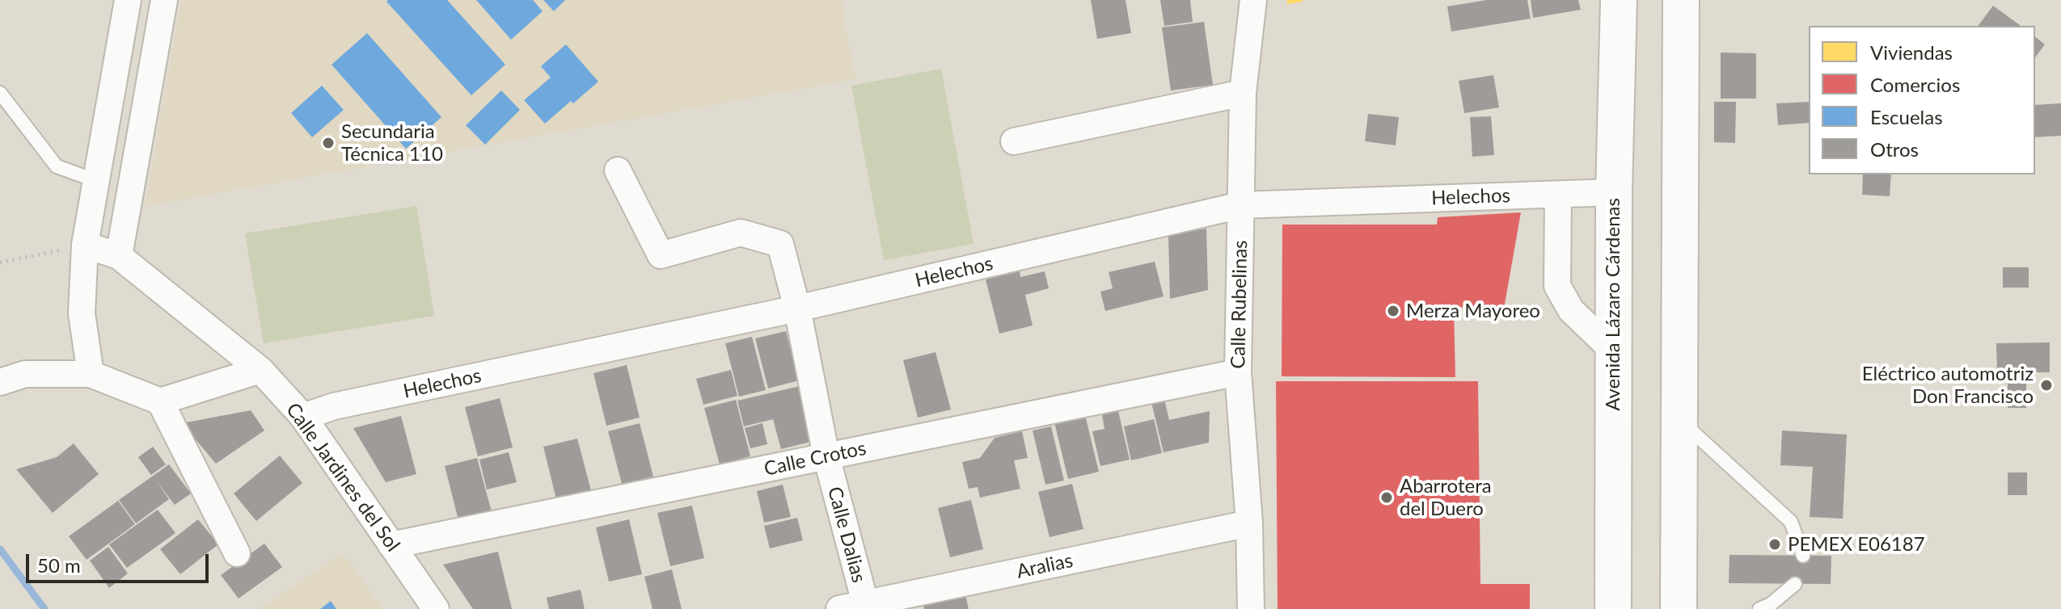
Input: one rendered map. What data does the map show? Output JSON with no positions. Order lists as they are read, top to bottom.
{
  "streets": {
    "main road": ["Avenida Lázaro Cárdenas"],
    "street": [
      "Helechos",
      "Calle Rubelinas",
      "Calle Crotos",
      "Calle Jardines del Sol",
      "Calle Dalias",
      "Aralias"
    ]
  },
  "crossings": [
    ["Helechos", "Calle Rubelinas"],
    ["Helechos", "Avenida Lázaro Cárdenas"],
    ["Helechos", "Calle Jardines del Sol"],
    ["Helechos", "Calle Dalias"],
    ["Calle Rubelinas", "Calle Crotos"],
    ["Calle Rubelinas", "Aralias"],
    ["Calle Crotos", "Calle Jardines del Sol"],
    ["Calle Crotos", "Calle Dalias"],
    ["Calle Dalias", "Aralias"]
  ],
  "places": [
    "Secundaria Técnica 110",
    "Merza Mayoreo",
    "Eléctrico automotriz Don Francisco",
    "Abarrotera del Duero",
    "PEMEX E06187"
  ],
  "legend": [
    "Viviendas",
    "Comercios",
    "Escuelas",
    "Otros"
  ],
  "scale_bar": "50 m"
}
